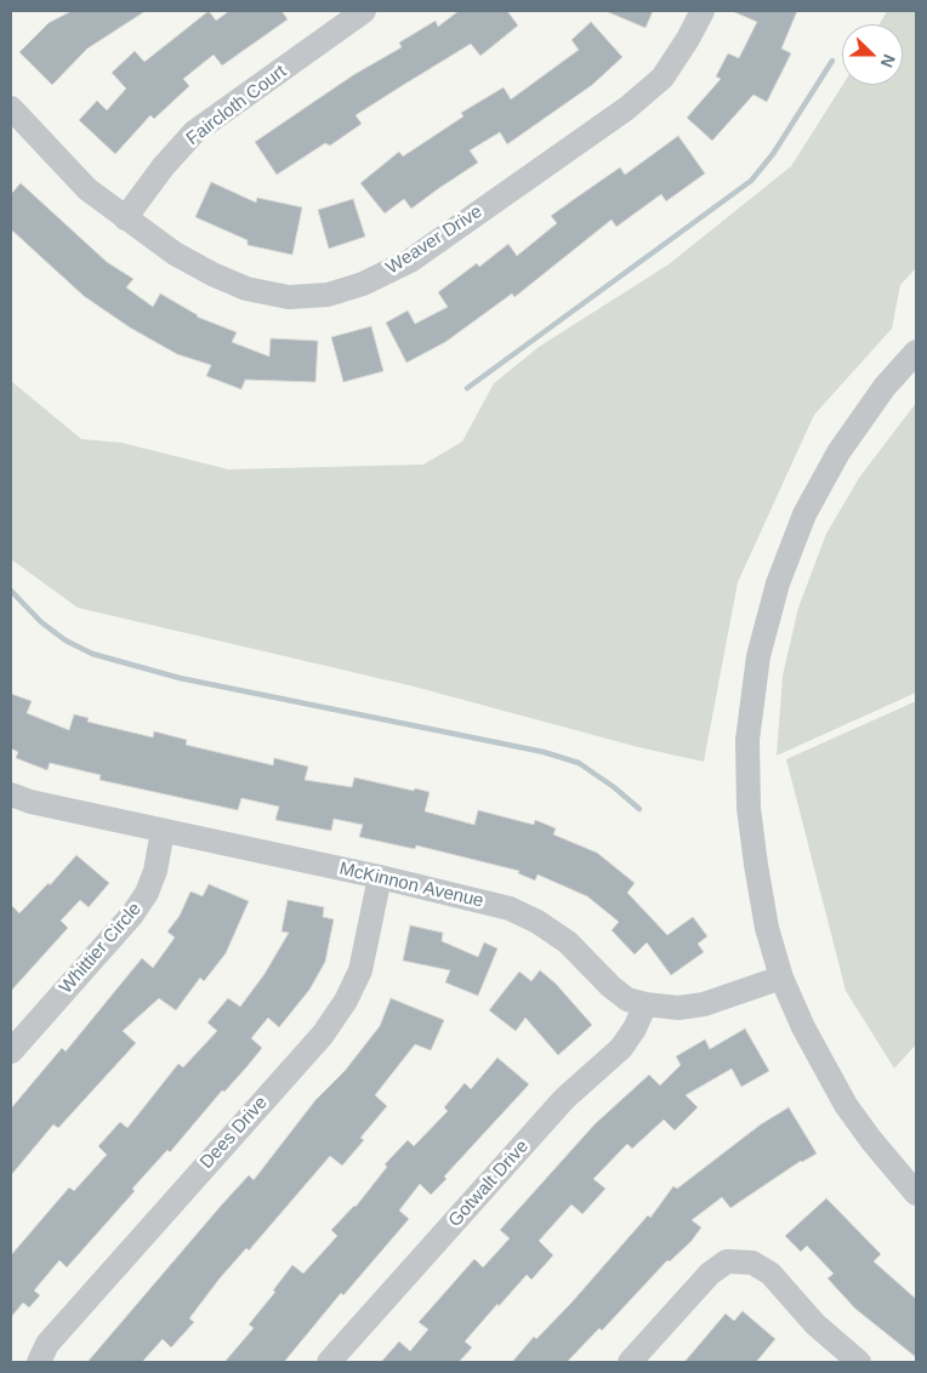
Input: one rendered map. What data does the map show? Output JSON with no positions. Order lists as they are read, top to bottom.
{
  "streets": {
    "street": [
      "Faircloth Court",
      "Weaver Drive",
      "McKinnon Avenue",
      "Whittier Circle",
      "Dees Drive",
      "Gotwalt Drive"
    ]
  },
  "crossings": [
    ["Faircloth Court", "Weaver Drive"],
    ["McKinnon Avenue", "Whittier Circle"],
    ["McKinnon Avenue", "Dees Drive"],
    ["McKinnon Avenue", "Gotwalt Drive"]
  ],
  "north": "right"
}
